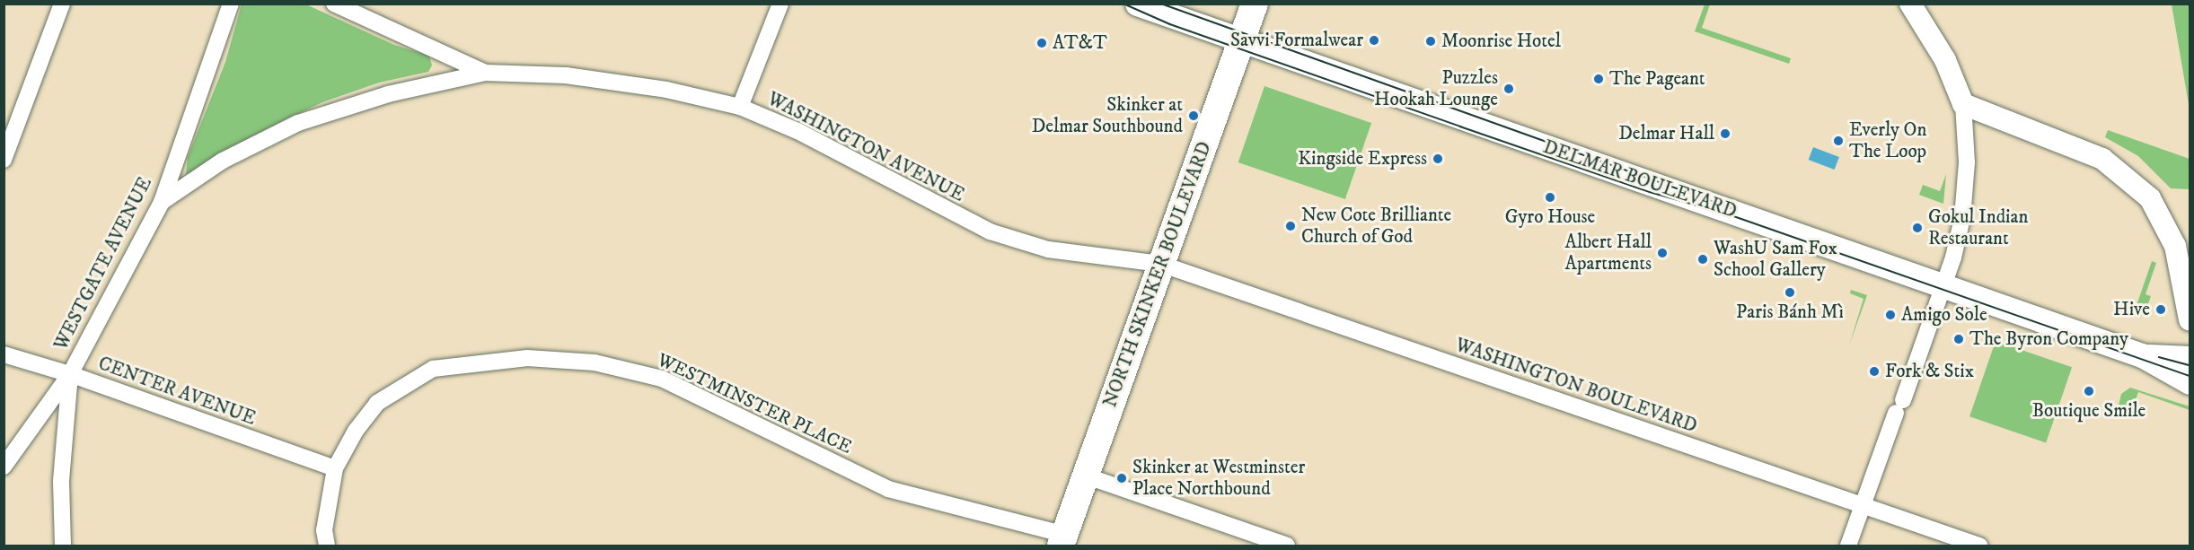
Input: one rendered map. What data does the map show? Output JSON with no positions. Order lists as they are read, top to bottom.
{
  "streets": {
    "main road": ["DELMAR BOULEVARD", "NORTH SKINKER BOULEVARD"],
    "street": [
      "WASHINGTON AVENUE",
      "WESTGATE AVENUE",
      "WASHINGTON BOULEVARD",
      "CENTER AVENUE",
      "WESTMINSTER PLACE"
    ]
  },
  "crossings": [
    ["WASHINGTON AVENUE", "WESTGATE AVENUE"],
    ["WASHINGTON AVENUE", "NORTH SKINKER BOULEVARD"],
    ["WASHINGTON AVENUE", "WASHINGTON BOULEVARD"],
    ["DELMAR BOULEVARD", "NORTH SKINKER BOULEVARD"],
    ["WESTGATE AVENUE", "CENTER AVENUE"],
    ["NORTH SKINKER BOULEVARD", "WASHINGTON BOULEVARD"],
    ["NORTH SKINKER BOULEVARD", "WESTMINSTER PLACE"],
    ["CENTER AVENUE", "WESTMINSTER PLACE"]
  ],
  "places": [
    "Savvi Formalwear",
    "Moonrise Hotel",
    "AT&T",
    "The Pageant",
    "Puzzles Hookah Lounge",
    "Skinker at Delmar Southbound",
    "Delmar Hall",
    "Everly On The Loop",
    "Kingside Express",
    "Gyro House",
    "New Cote Brilliante Church of God",
    "Gokul Indian Restaurant",
    "Albert Hall Apartments",
    "WashU Sam Fox School Gallery",
    "Paris Bánh Mì",
    "Hive",
    "Amigo Sole",
    "The Byron Company",
    "Fork & Stix",
    "Boutique Smile",
    "Skinker at Westminster Place Northbound"
  ]
}
